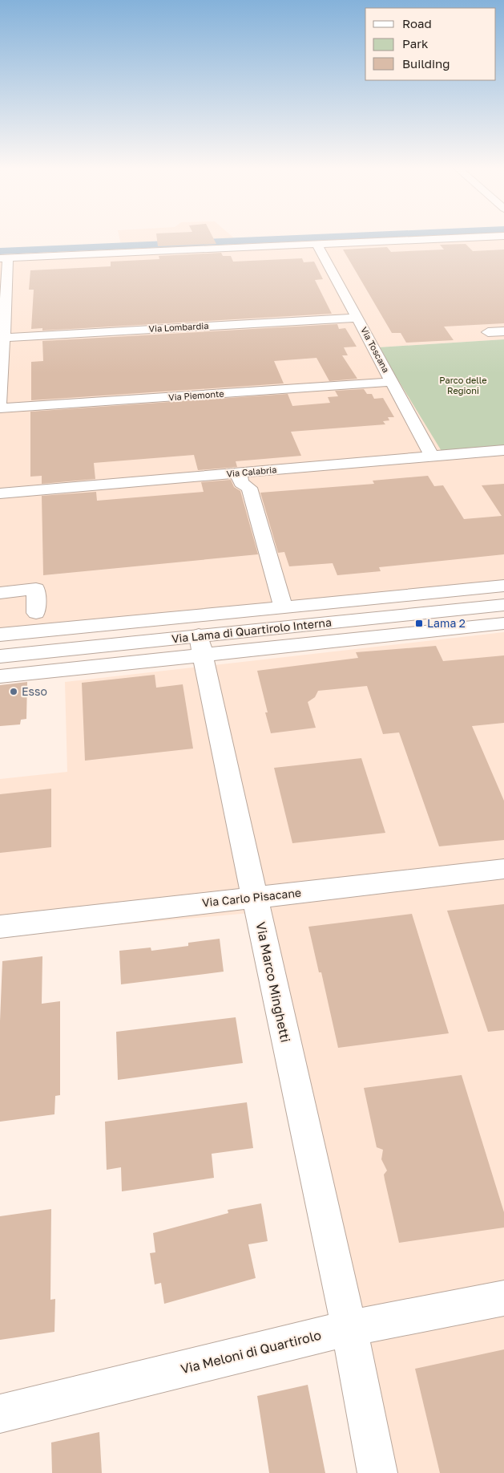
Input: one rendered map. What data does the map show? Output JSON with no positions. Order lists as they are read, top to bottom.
{
  "streets": {
    "street": [
      "Via Lombardia",
      "Via Toscana",
      "Via Piemonte",
      "Via Calabria",
      "Via Lama di Quartirolo Interna",
      "Via Carlo Pisacane",
      "Via Marco Minghetti",
      "Via Meloni di Quartirolo"
    ]
  },
  "crossings": [
    ["Via Lombardia", "Via Toscana"],
    ["Via Toscana", "Via Piemonte"],
    ["Via Toscana", "Via Calabria"],
    ["Via Lama di Quartirolo Interna", "Via Marco Minghetti"],
    ["Via Carlo Pisacane", "Via Marco Minghetti"],
    ["Via Marco Minghetti", "Via Meloni di Quartirolo"]
  ],
  "parks": ["Parco delle Regioni"],
  "places": {
    "transit": ["Lama 2"],
    "other": ["Esso"]
  },
  "legend": ["Road", "Park", "Building"]
}
